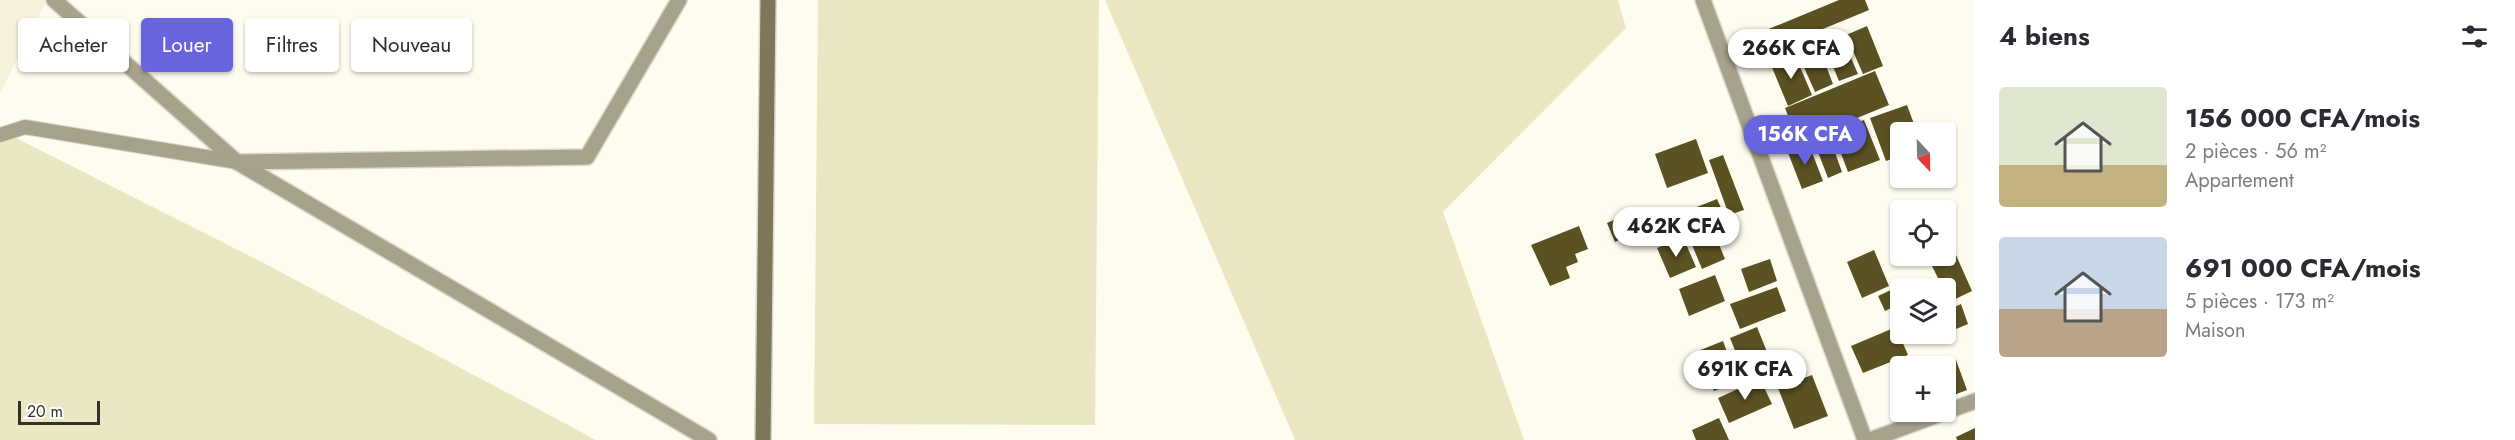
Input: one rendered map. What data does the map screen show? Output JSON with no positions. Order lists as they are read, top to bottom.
{
  "scale_bar": "20 m",
  "north": "bottom",
  "page": {
    "heading": "4 biens",
    "chip": [
      "Acheter",
      "Louer",
      "Filtres",
      "Nouveau"
    ],
    "price": [
      "266K CFA",
      "156K CFA",
      "462K CFA",
      "691K CFA"
    ],
    "list": [
      {
        "name": "156 000 CFA/mois",
        "note": "2 pièces · 56 m² · Appartement"
      },
      {
        "name": "691 000 CFA/mois",
        "note": "5 pièces · 173 m² · Maison"
      }
    ],
    "map_buttons": "+",
    "scale": "20 m"
  }
}
